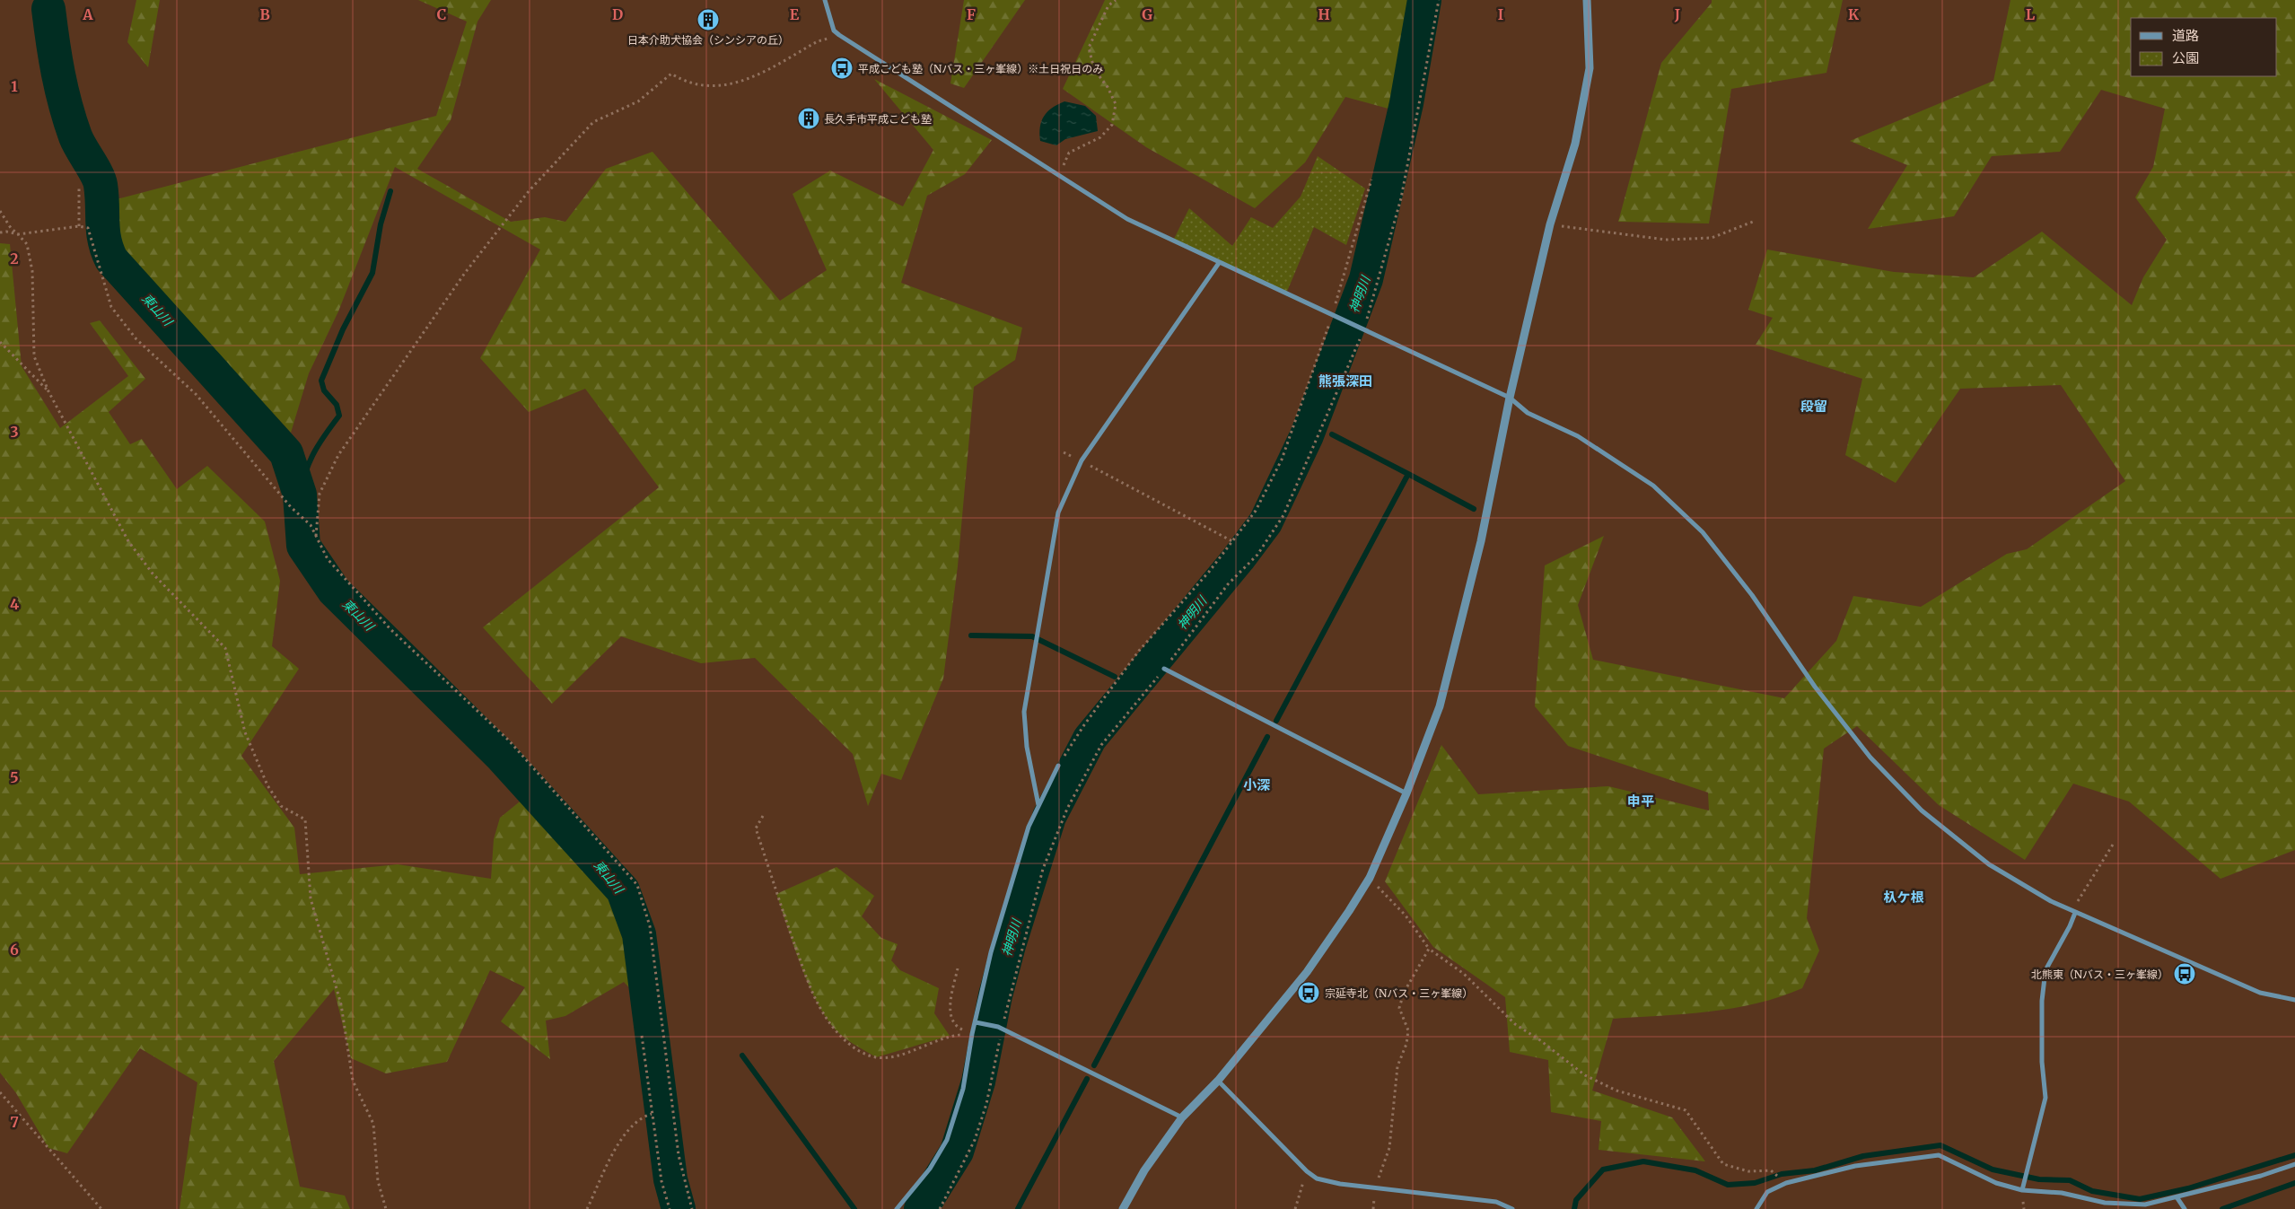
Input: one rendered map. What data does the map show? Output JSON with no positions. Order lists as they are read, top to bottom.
{
  "districts": [
    "熊張深田",
    "段留",
    "小深",
    "申平",
    "杁ケ根"
  ],
  "water": ["神明川", "東山川"],
  "places": {
    "building": ["日本介助犬協会（シンシアの丘）", "長久手市平成こども塾"],
    "bus stop": ["平成こども塾（Nバス・三ヶ峯線）※土日祝日のみ", "北熊東（Nバス・三ヶ峯線）", "宗延寺北（Nバス・三ヶ峯線）"]
  },
  "legend": ["道路", "公園"],
  "grid": {
    "columns": [
      "A",
      "B",
      "C",
      "D",
      "E",
      "F",
      "G",
      "H",
      "I",
      "J",
      "K",
      "L"
    ],
    "rows": [
      "1",
      "2",
      "3",
      "4",
      "5",
      "6",
      "7"
    ]
  }
}
